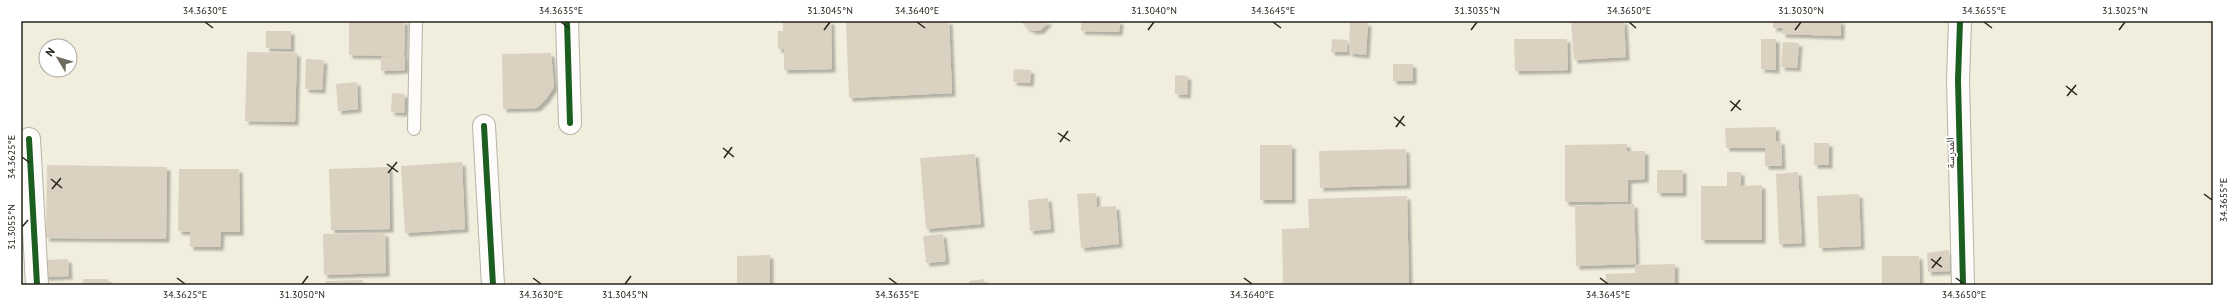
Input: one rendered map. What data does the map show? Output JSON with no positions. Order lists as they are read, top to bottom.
{
  "streets": {
    "street": ["المدرسة"]
  },
  "north": "top left",
  "coordinates": [
    "34.3630°E",
    "34.3635°E",
    "31.3045°N",
    "34.3640°E",
    "31.3040°N",
    "34.3645°E",
    "31.3035°N",
    "34.3650°E",
    "31.3030°N",
    "34.3655°E",
    "31.3025°N",
    "34.3625°E",
    "31.3055°N",
    "31.3050°N"
  ]
}
